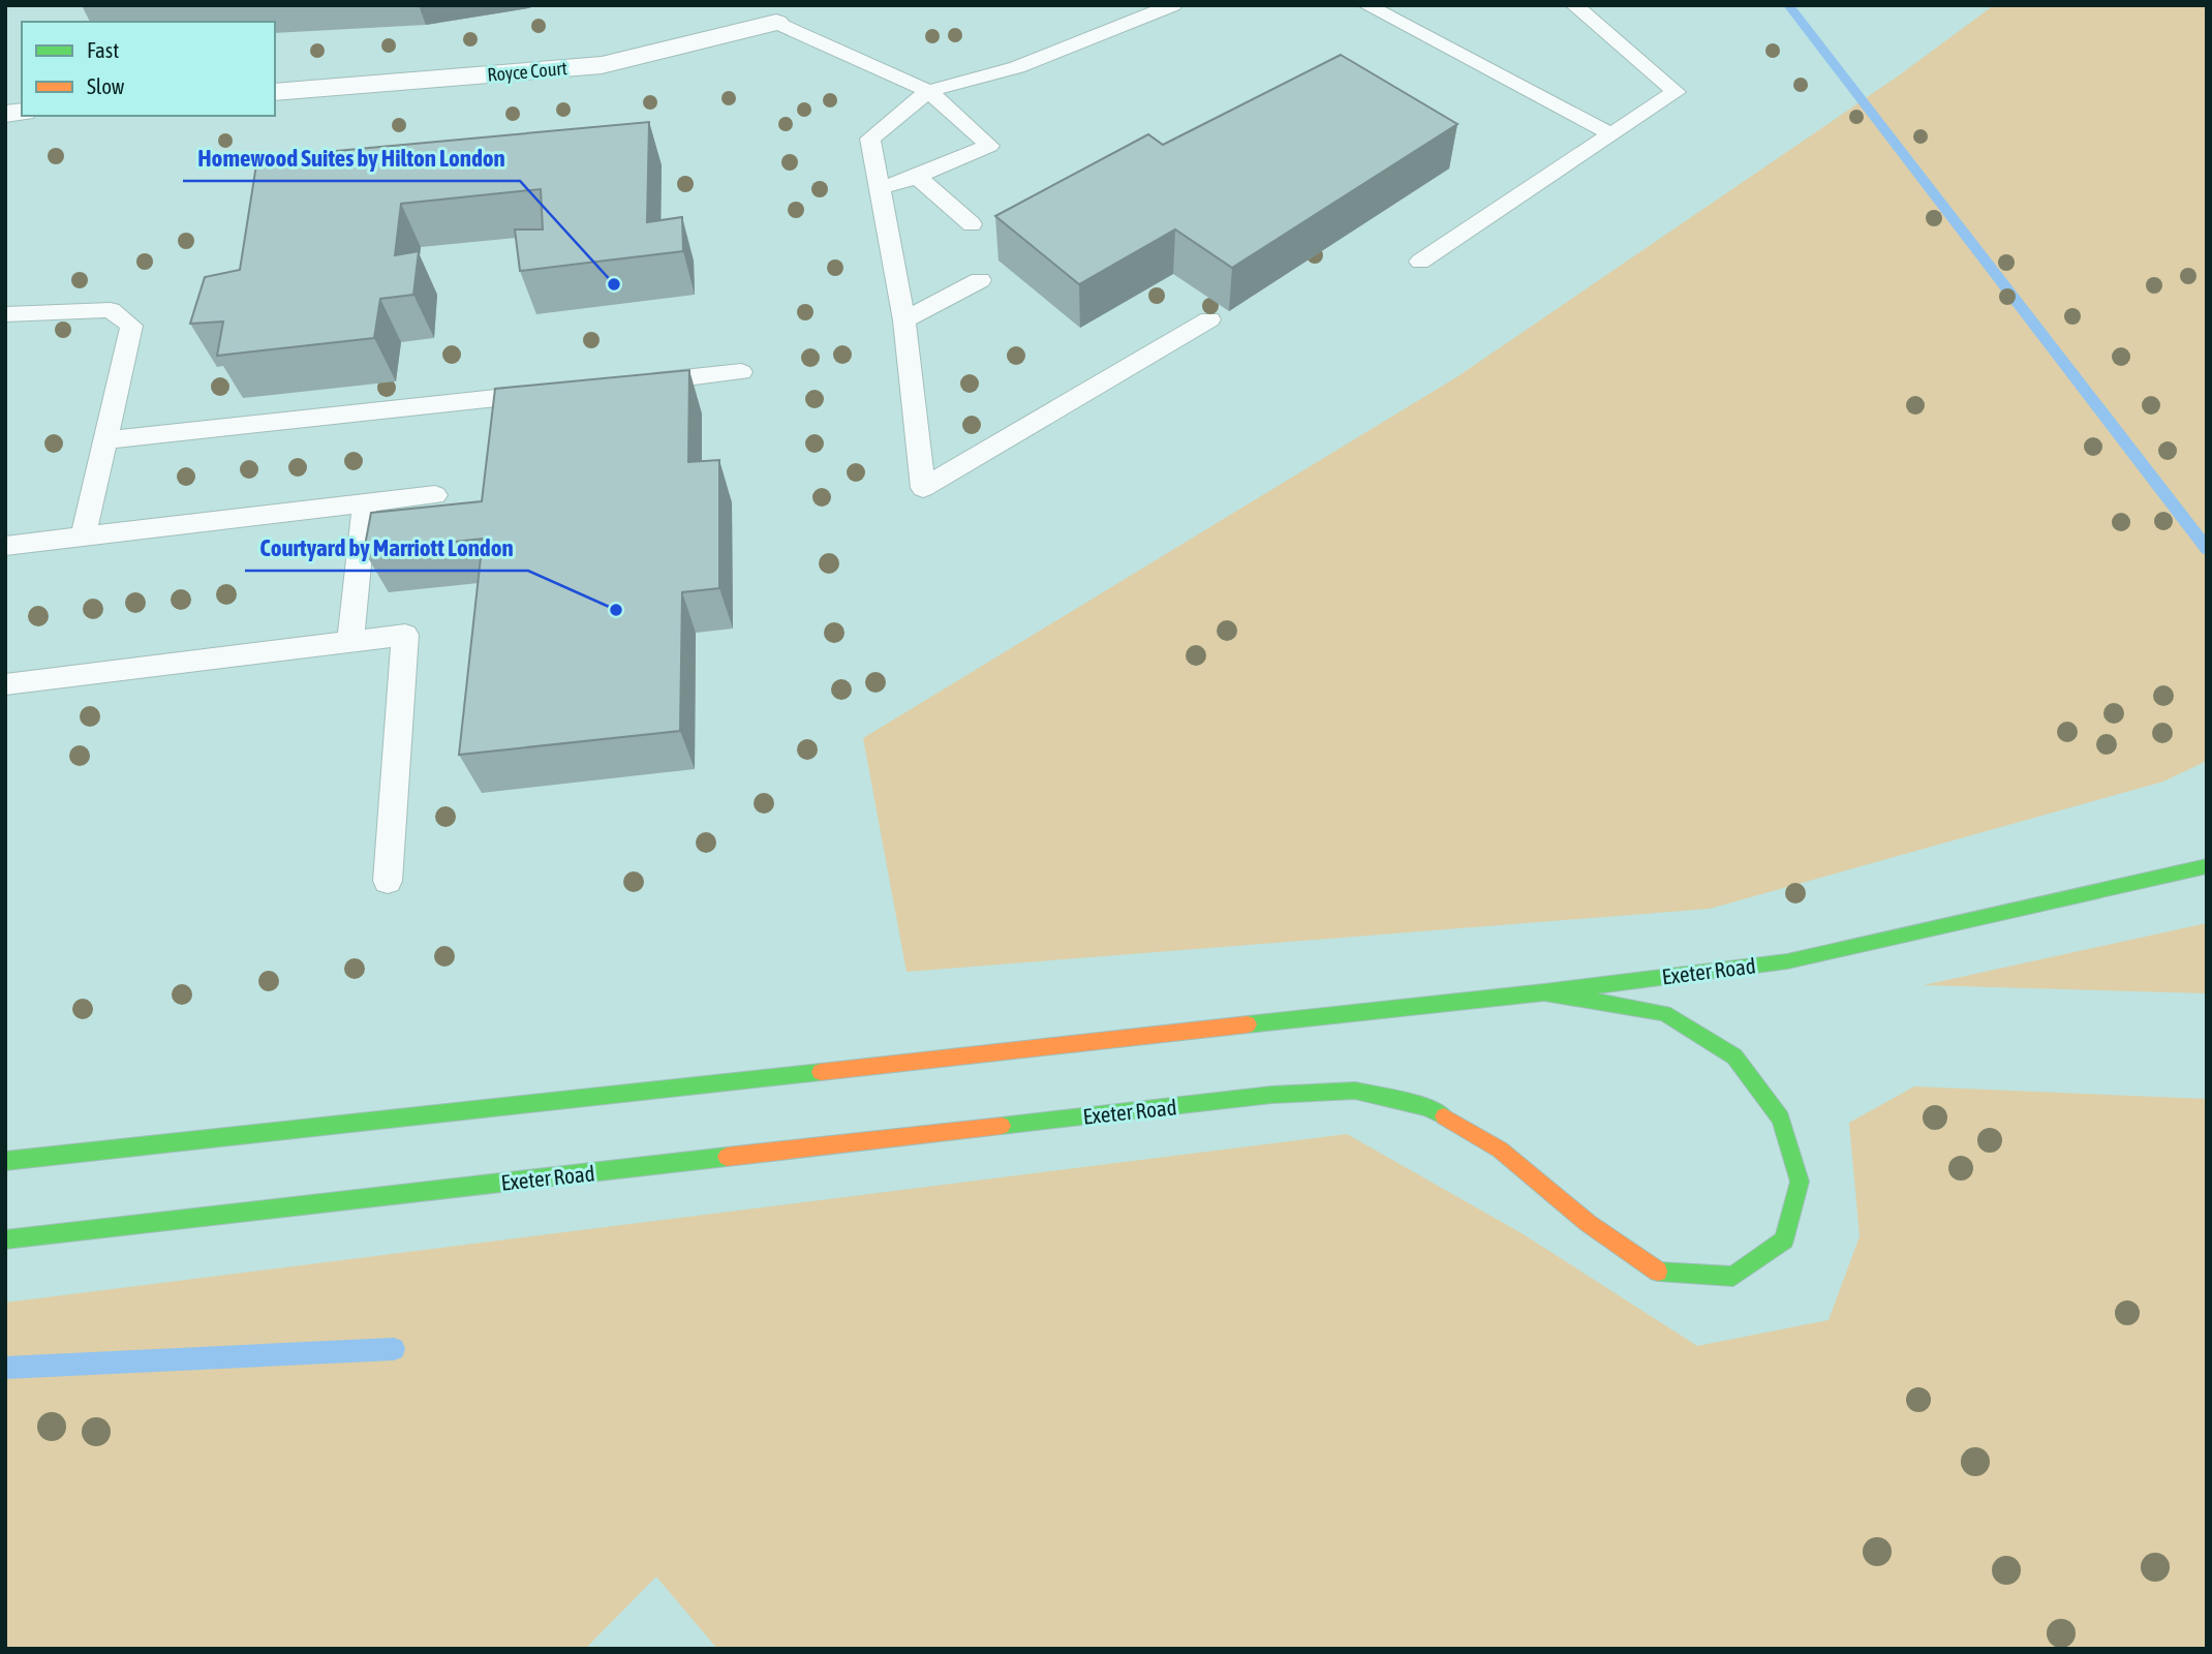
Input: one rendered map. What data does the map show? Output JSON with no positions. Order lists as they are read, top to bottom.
{
  "streets": {
    "main road": ["Exeter Road"],
    "street": ["Royce Court"]
  },
  "places": ["Homewood Suites by Hilton London", "Courtyard by Marriott London"],
  "legend": ["Fast", "Slow"]
}
